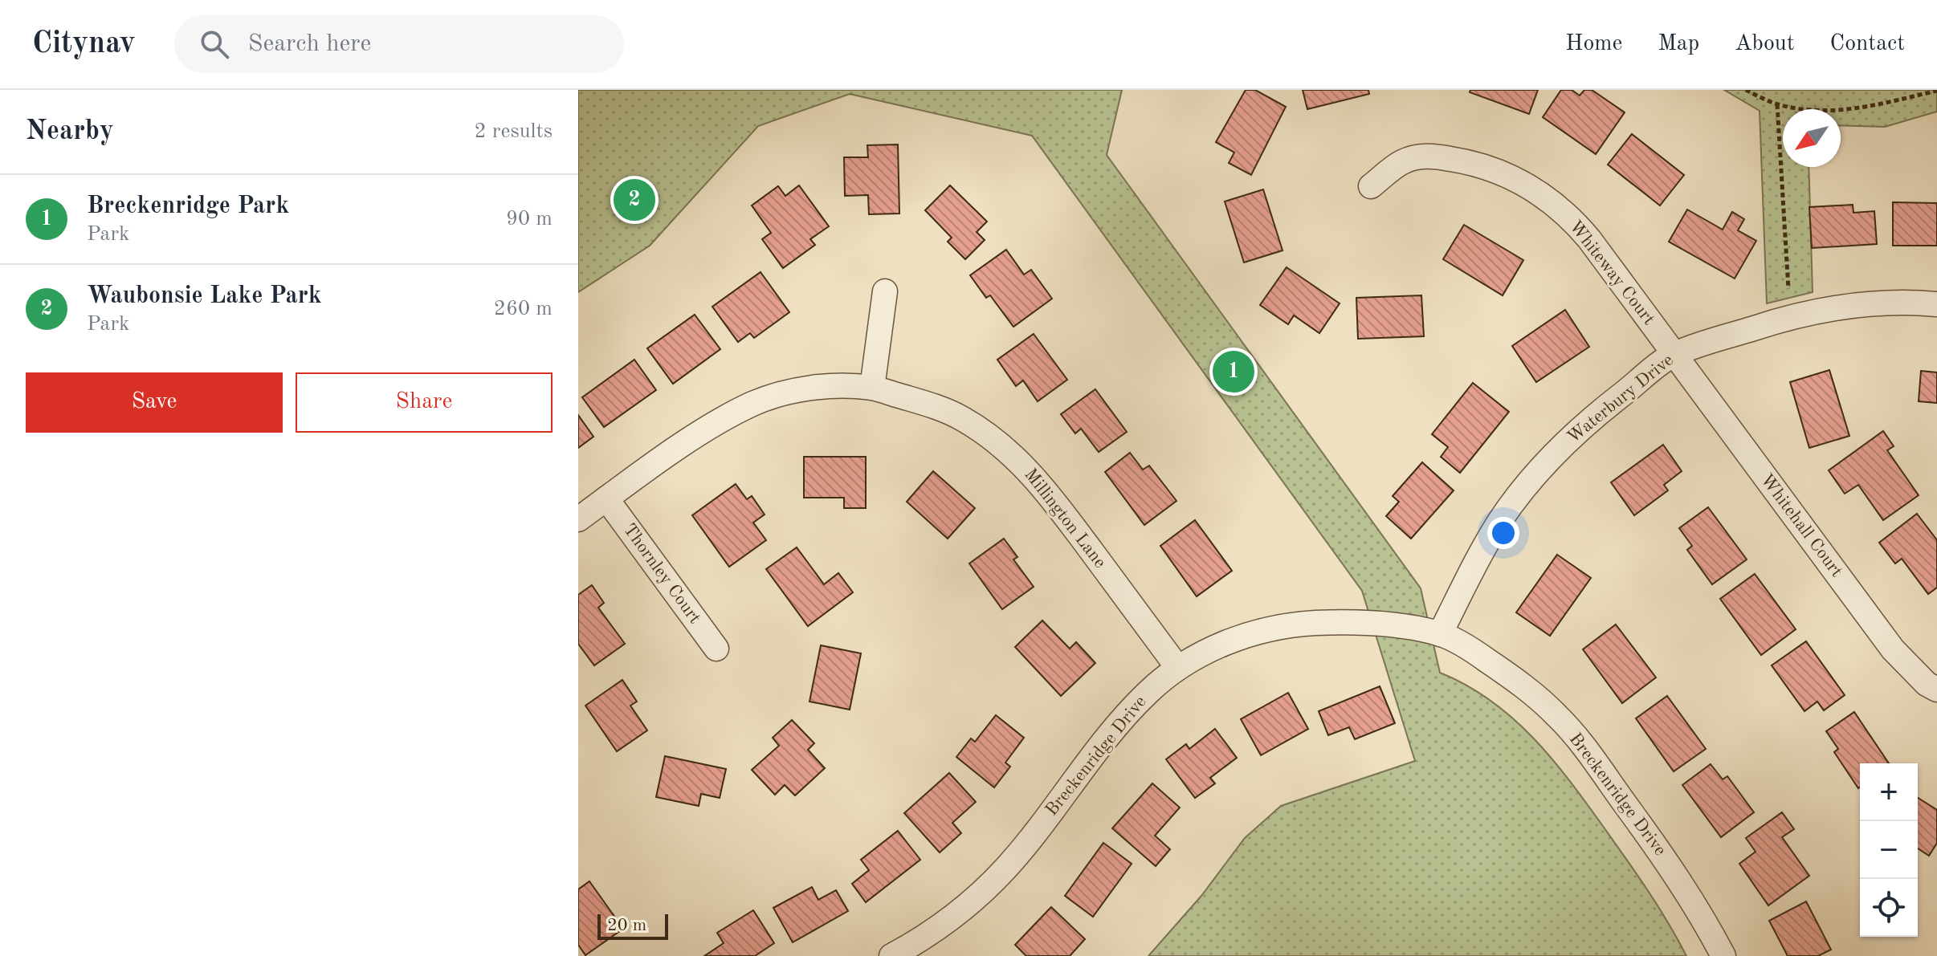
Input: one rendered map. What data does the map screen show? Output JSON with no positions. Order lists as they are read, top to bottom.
{
  "streets": {
    "street": [
      "Whiteway Court",
      "Waterbury Drive",
      "Millington Lane",
      "Whitehall Court",
      "Thornley Court",
      "Breckenridge Drive"
    ]
  },
  "crossings": [
    ["Whiteway Court", "Waterbury Drive"],
    ["Whiteway Court", "Whitehall Court"],
    ["Waterbury Drive", "Whitehall Court"],
    ["Waterbury Drive", "Breckenridge Drive"],
    ["Millington Lane", "Thornley Court"],
    ["Millington Lane", "Breckenridge Drive"]
  ],
  "scale_bar": "20 m",
  "north": "bottom left",
  "page": {
    "header": "Citynav",
    "search": "Search here",
    "nav": [
      "Home",
      "Map",
      "About",
      "Contact"
    ],
    "heading": ["Nearby", "2 results"],
    "list": [
      {
        "mark": "1",
        "name": "Breckenridge Park",
        "note": "Park",
        "value": "90 m"
      },
      {
        "mark": "2",
        "name": "Waubonsie Lake Park",
        "note": "Park",
        "value": "260 m"
      }
    ],
    "pins": ["2", "1"],
    "buttons": ["Save", "Share"],
    "map_buttons": ["+", "−"],
    "scale": "20 m"
  }
}
